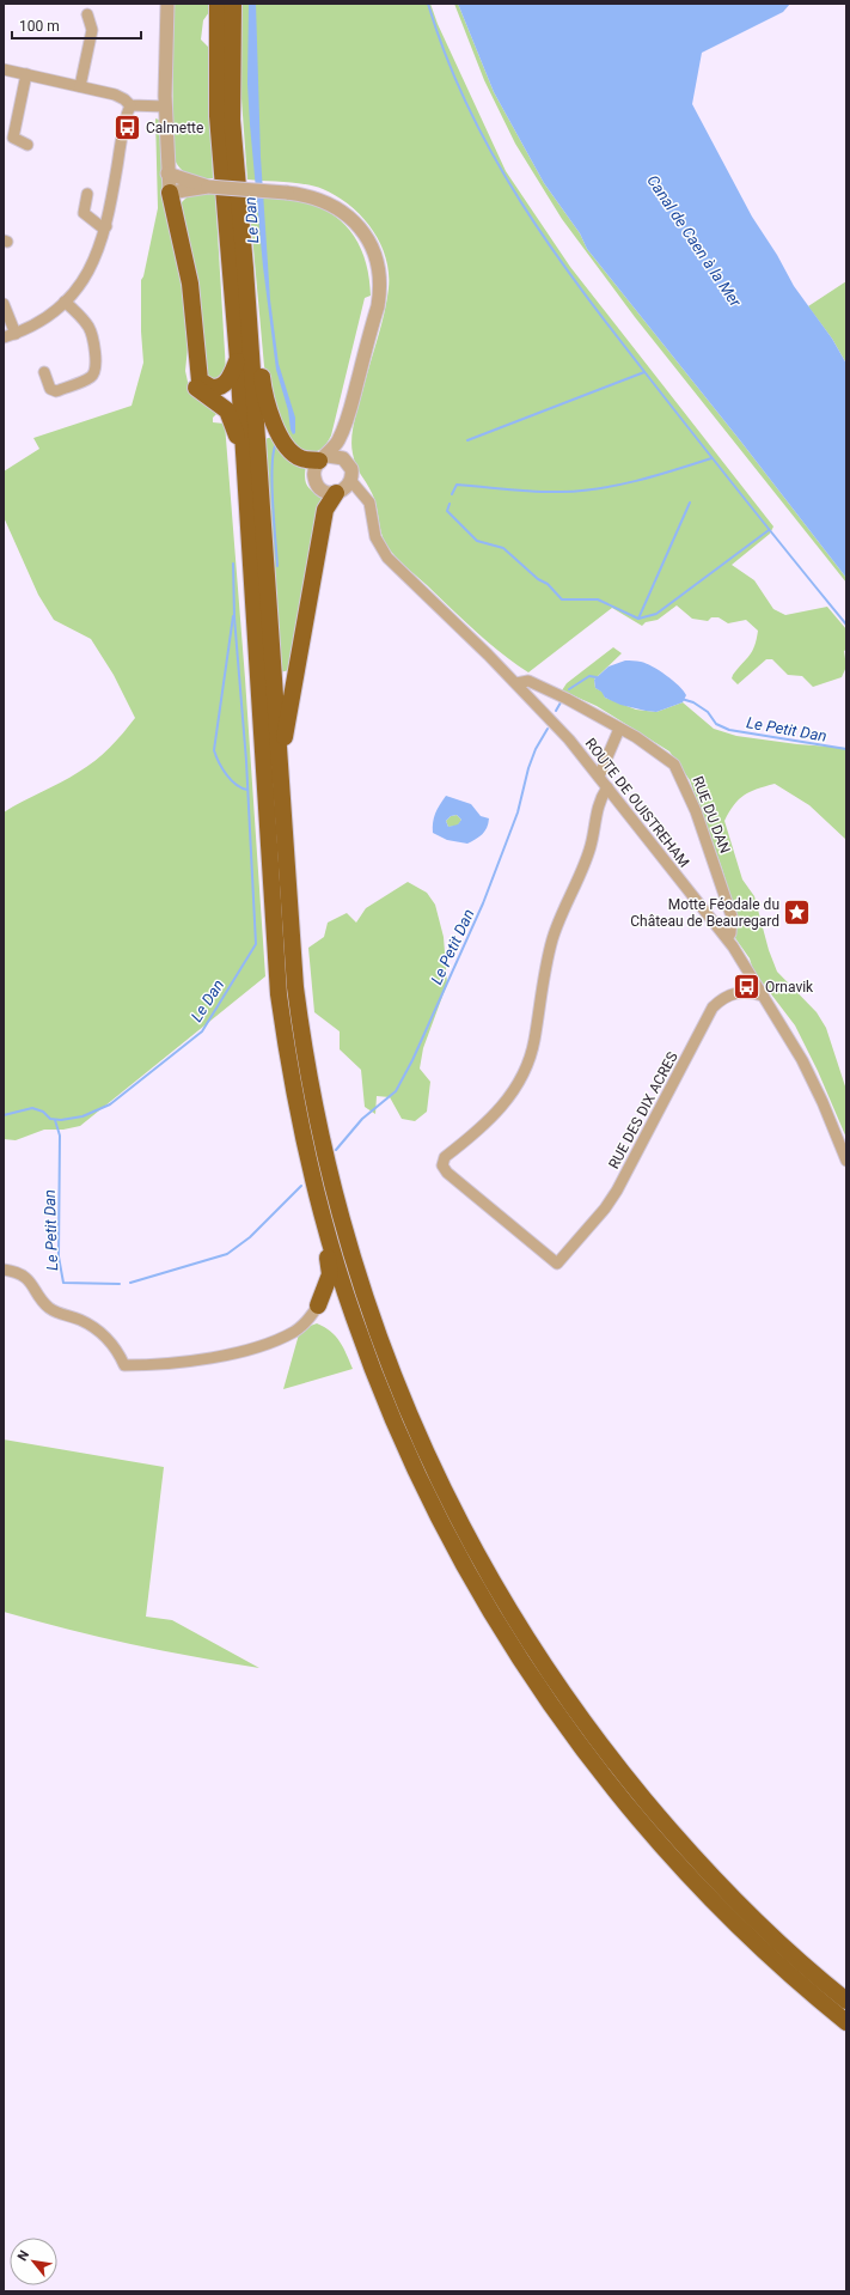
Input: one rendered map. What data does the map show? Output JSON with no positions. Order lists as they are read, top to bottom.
{
  "streets": {
    "street": ["ROUTE DE OUISTREHAM", "RUE DU DAN", "RUE DES DIX ACRES"]
  },
  "crossings": [
    ["ROUTE DE OUISTREHAM", "RUE DU DAN"],
    ["ROUTE DE OUISTREHAM", "RUE DES DIX ACRES"]
  ],
  "water": ["Le Dan", "Canal de Caen à la Mer", "Le Petit Dan"],
  "places": {
    "bus stop": ["Calmette", "Ornavik"],
    "place": ["Motte Féodale du Château de Beauregard"]
  },
  "scale_bar": "100 m",
  "north": "top left"
}
